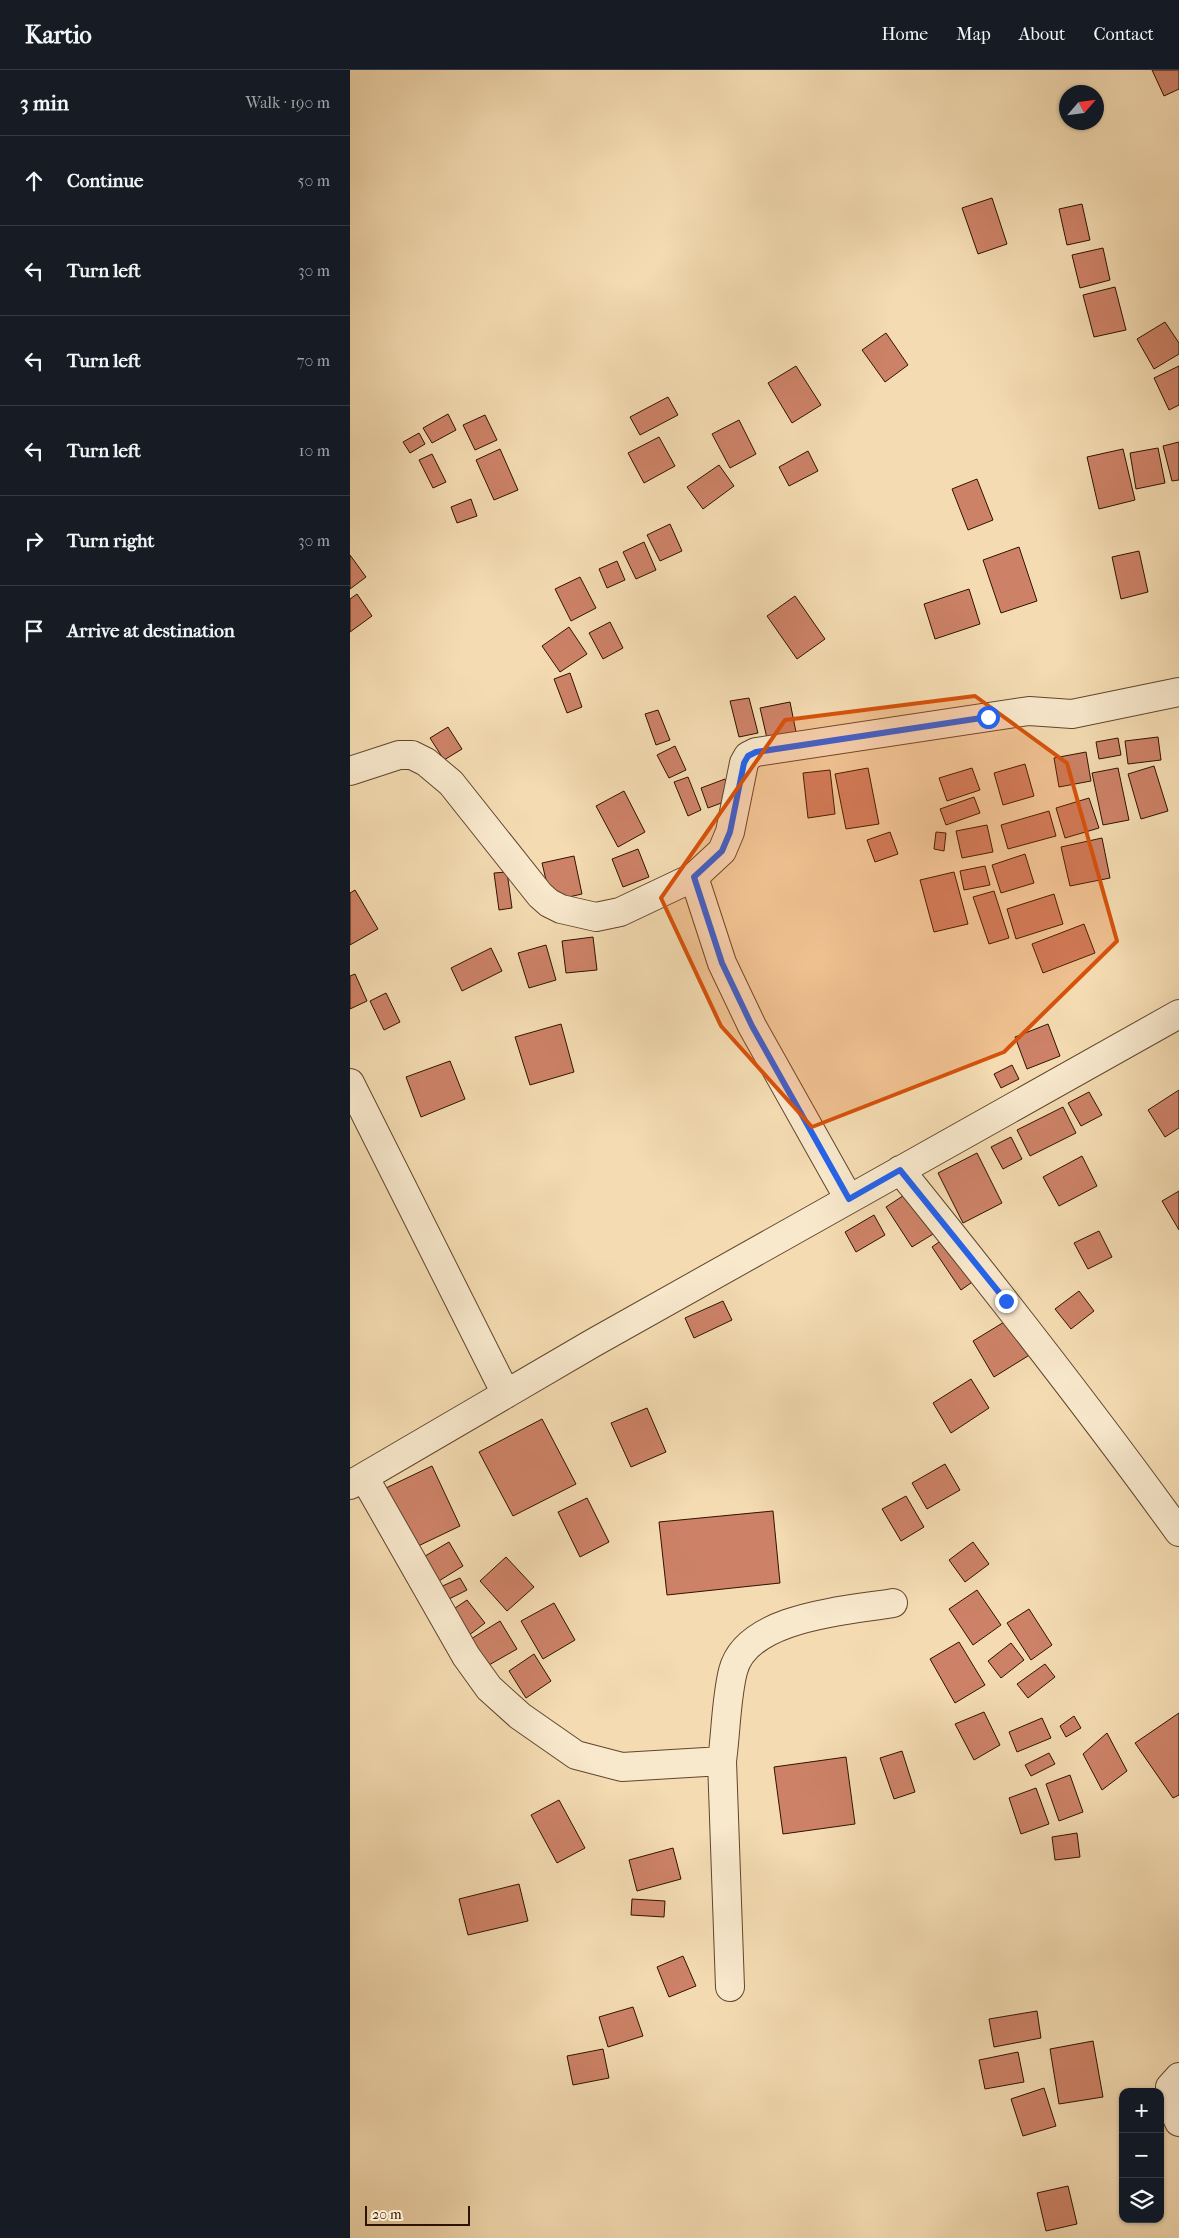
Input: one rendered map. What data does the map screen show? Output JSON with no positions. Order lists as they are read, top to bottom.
{
  "scale_bar": "20 m",
  "north": "top right",
  "page": {
    "header": "Kartio",
    "nav": [
      "Home",
      "Map",
      "About",
      "Contact"
    ],
    "heading": ["3 min", "Walk · 190 m"],
    "list": [
      ["Continue", "50 m"],
      ["Turn left", "30 m"],
      ["Turn left", "70 m"],
      ["Turn left", "10 m"],
      ["Turn right", "30 m"],
      "Arrive at destination"
    ],
    "map_buttons": ["+", "−"],
    "scale": "20 m"
  }
}
